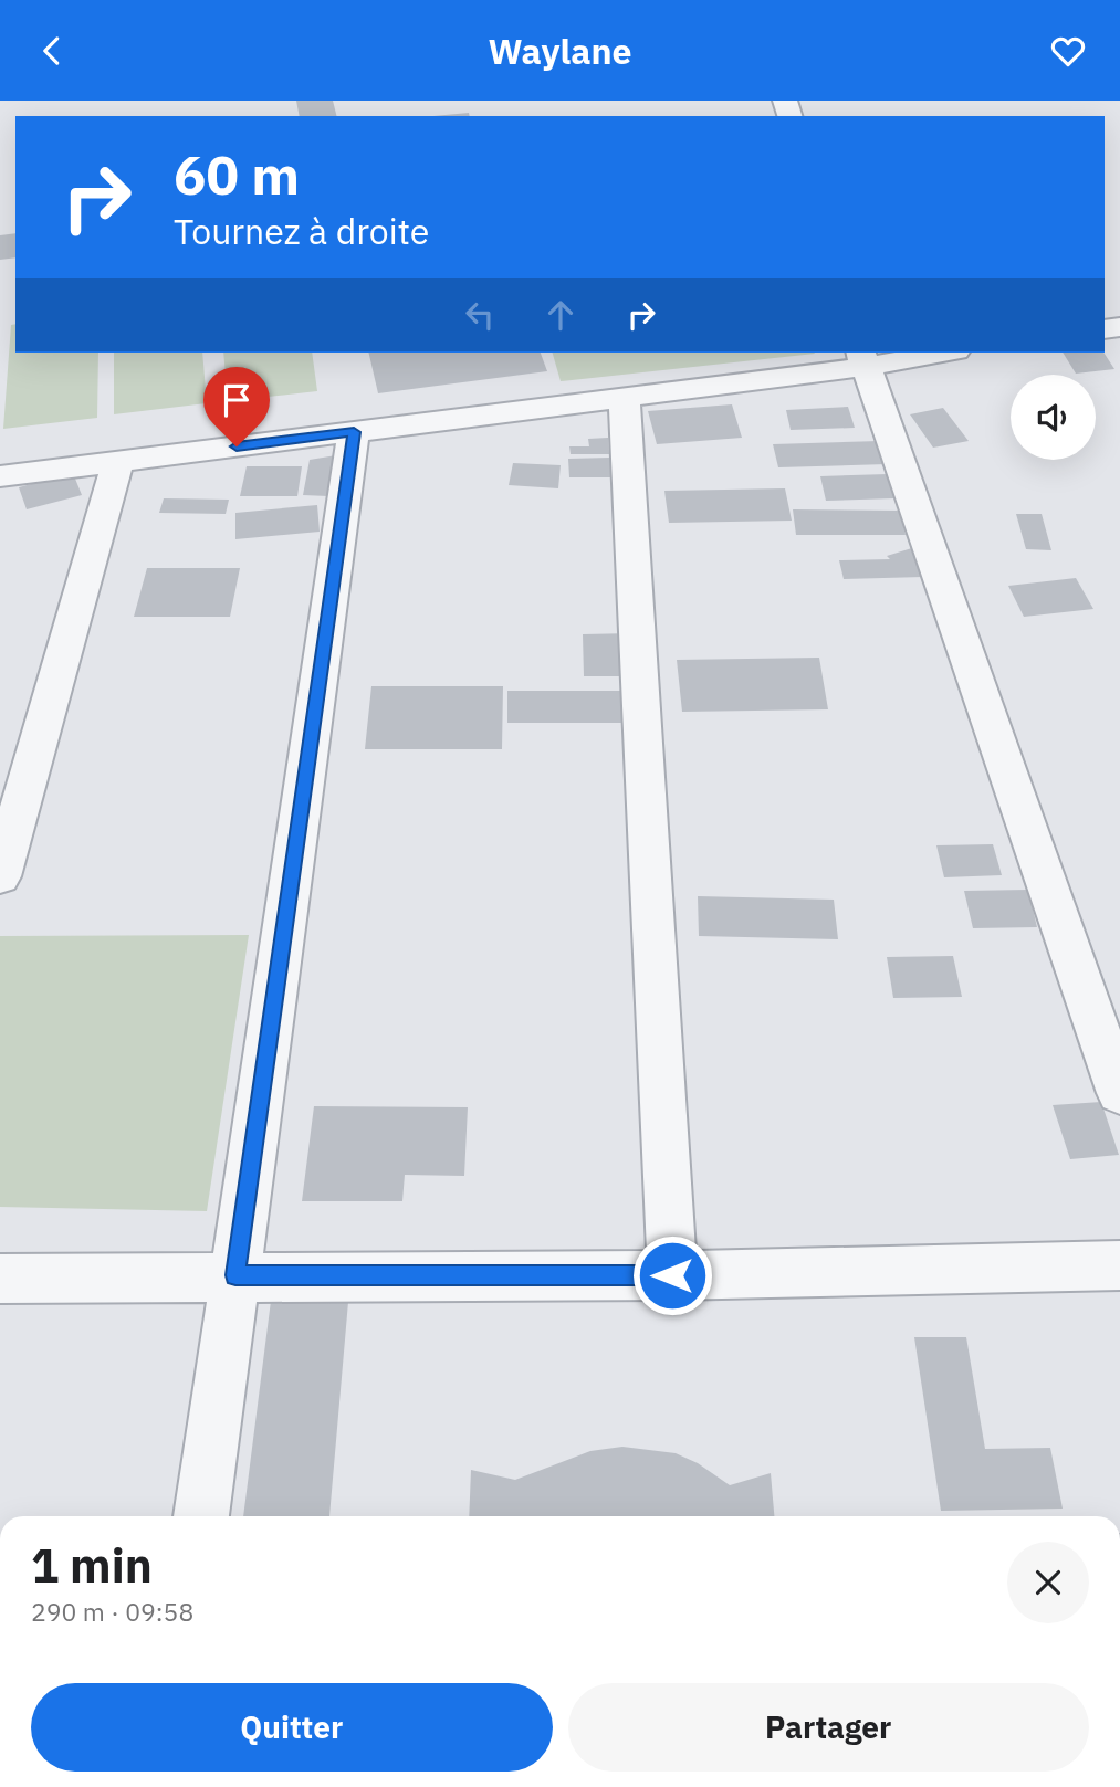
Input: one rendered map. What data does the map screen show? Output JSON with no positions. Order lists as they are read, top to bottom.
{
  "page": {
    "header": "Waylane",
    "turn": ["60 m", "Tournez à droite"],
    "heading": ["1 min", "290 m · 09:58"],
    "buttons": ["Quitter", "Partager"]
  }
}
